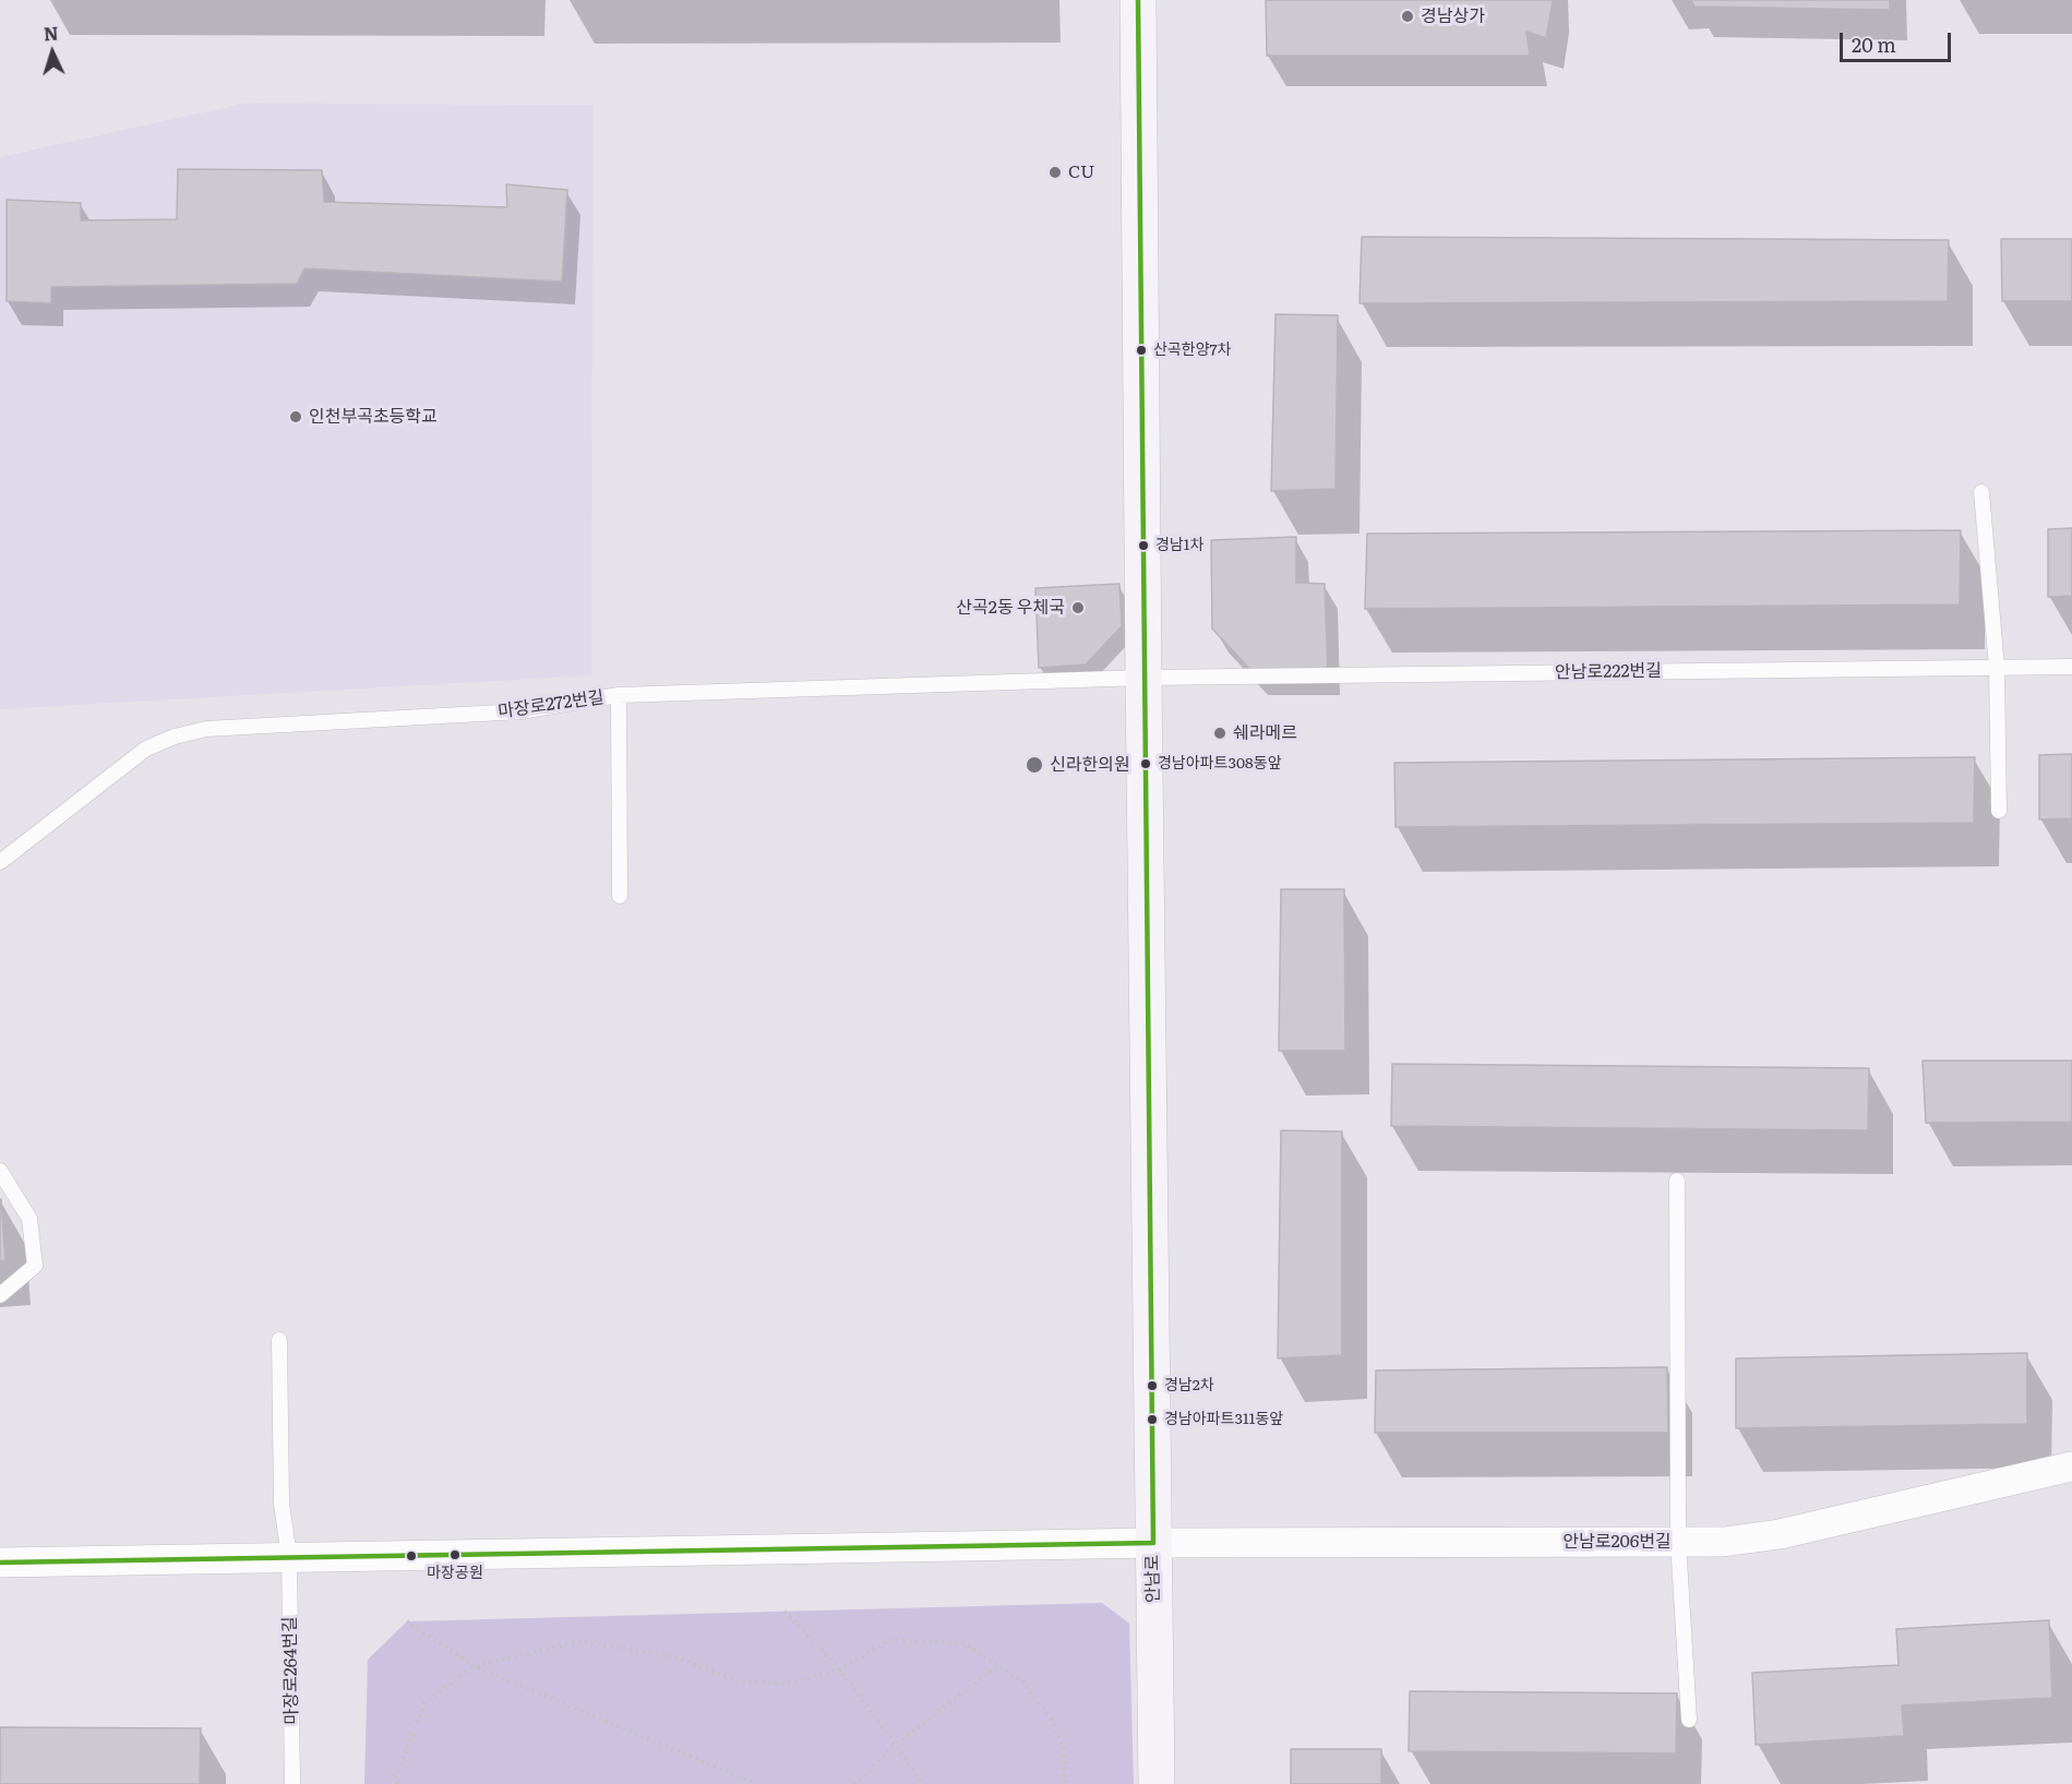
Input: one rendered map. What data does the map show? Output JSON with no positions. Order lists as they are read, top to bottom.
{
  "streets": {
    "main road": ["안남로"],
    "street": ["안남로206번길"],
    "lane": ["안남로222번길", "마장로272번길", "마장로264번길"]
  },
  "crossings": [
    ["안남로222번길", "마장로272번길"],
    ["안남로222번길", "안남로"],
    ["마장로272번길", "안남로"],
    ["안남로206번길", "안남로"]
  ],
  "places": [
    "경남상가",
    "CU",
    "산곡한양7차",
    "인천부곡초등학교",
    "경남1차",
    "산곡2동 우체국",
    "쉐라메르",
    "경남아파트308동앞",
    "신라한의원",
    "경남2차",
    "경남아파트311동앞",
    "마장공원"
  ],
  "scale_bar": "20 m",
  "north": "top"
}
